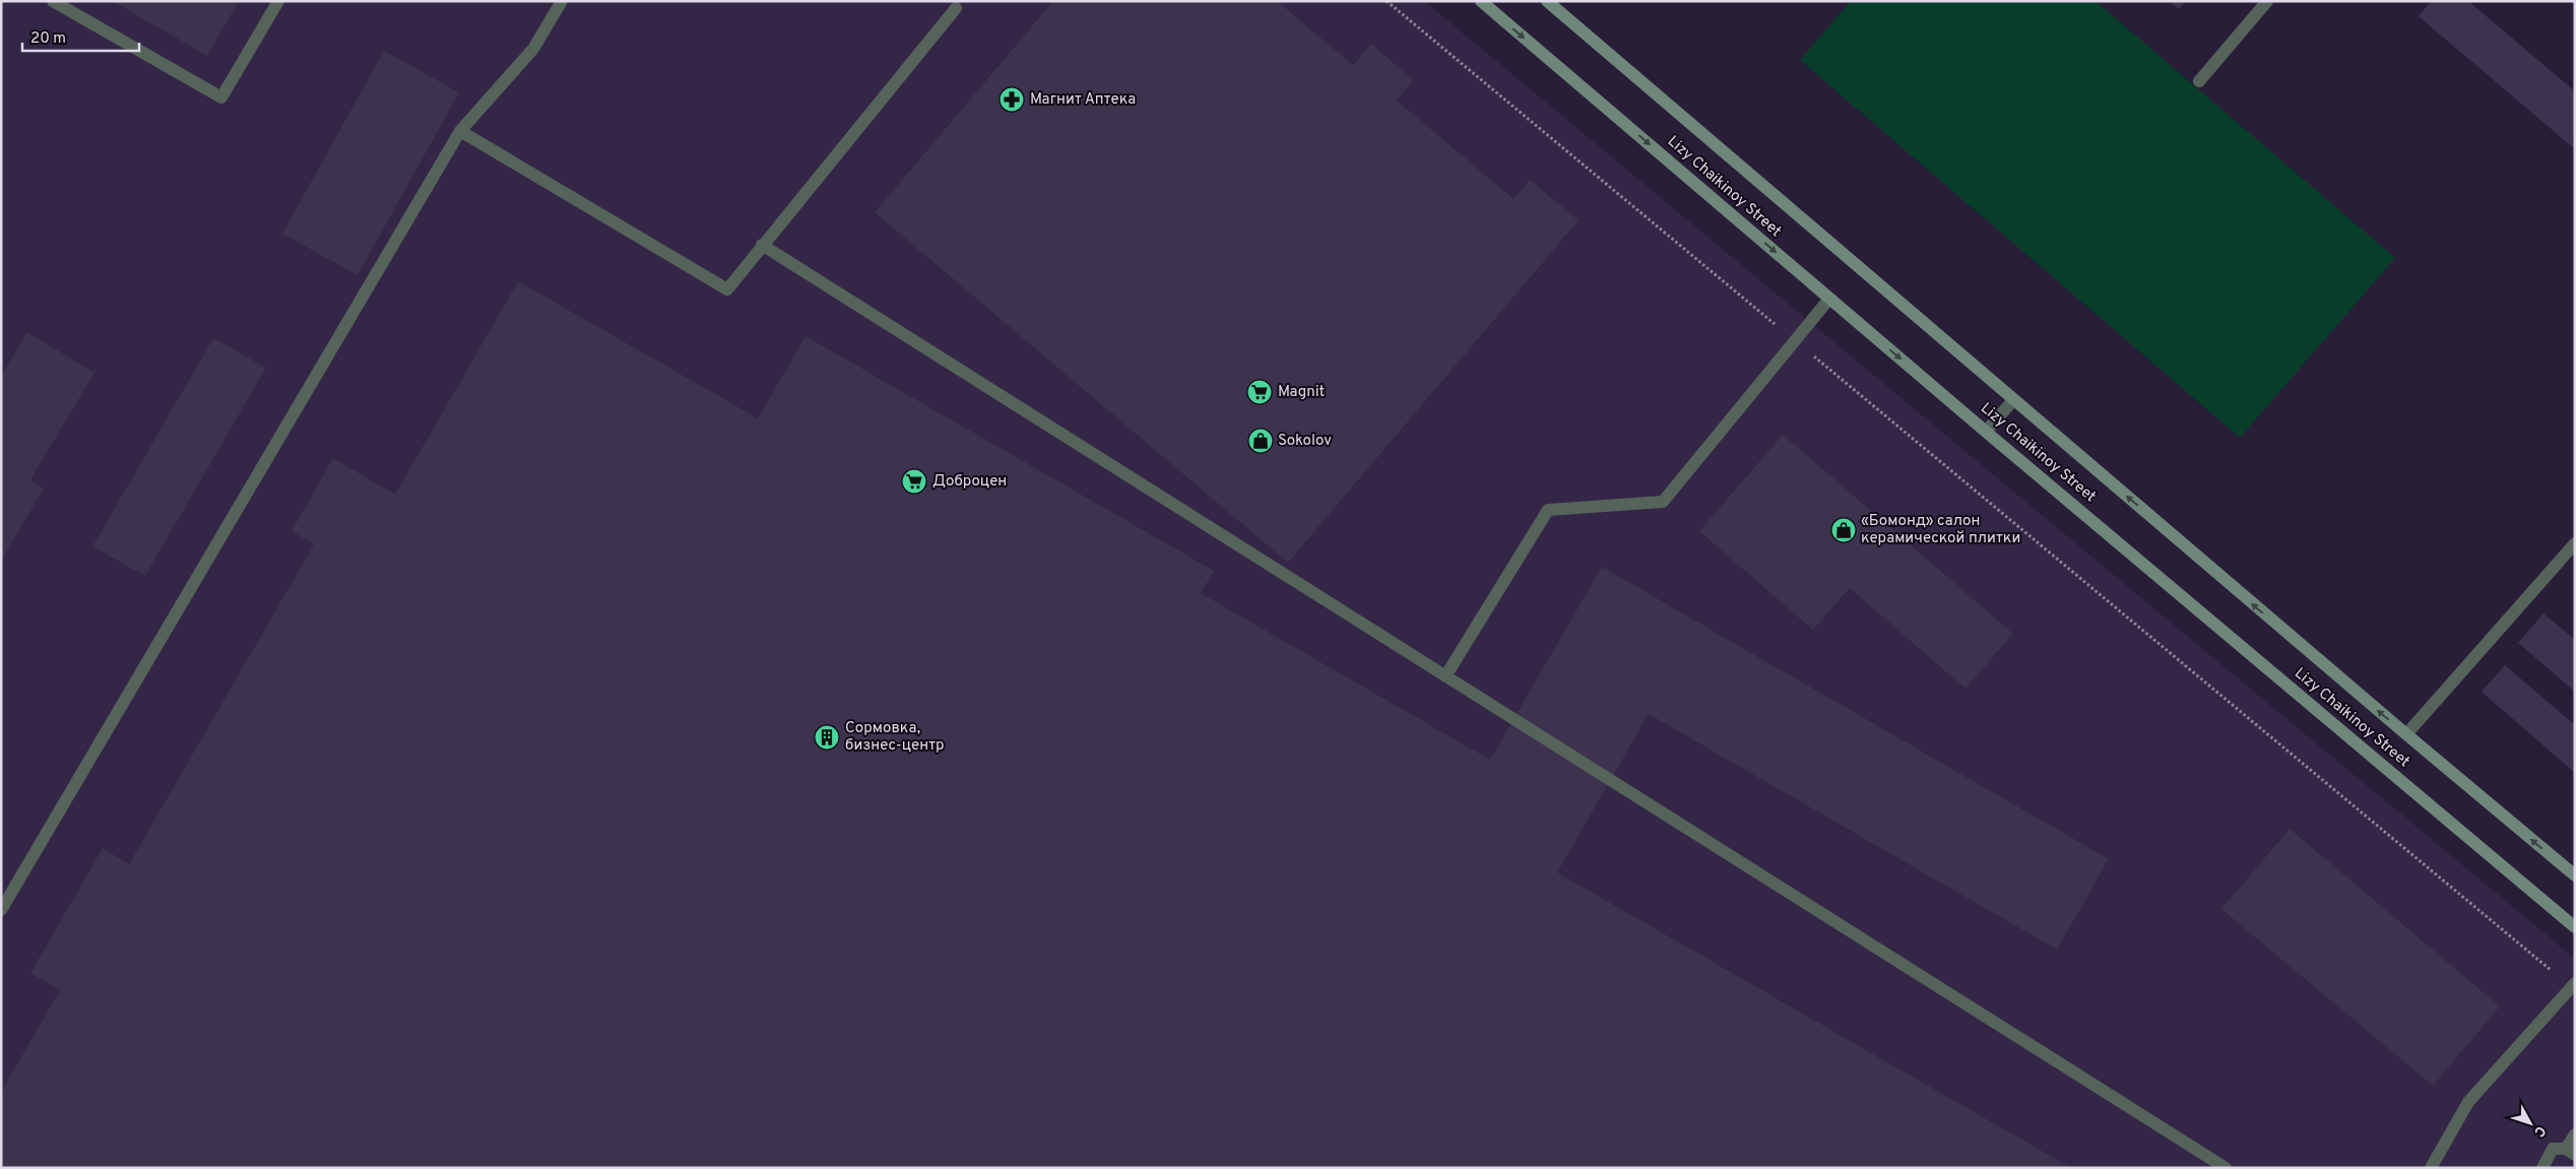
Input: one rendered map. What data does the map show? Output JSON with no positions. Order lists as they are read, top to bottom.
{
  "streets": {
    "main road": ["Lizy Chaikinoy Street"]
  },
  "places": {
    "pharmacy": ["Магнит Аптека"],
    "supermarket": ["Magnit", "Доброцен"],
    "shop": ["Sokolov", "«Бомонд» салон керамической плитки"],
    "building": ["Сормовка, бизнес-центр"]
  },
  "scale_bar": "20 m",
  "north": "bottom right"
}
